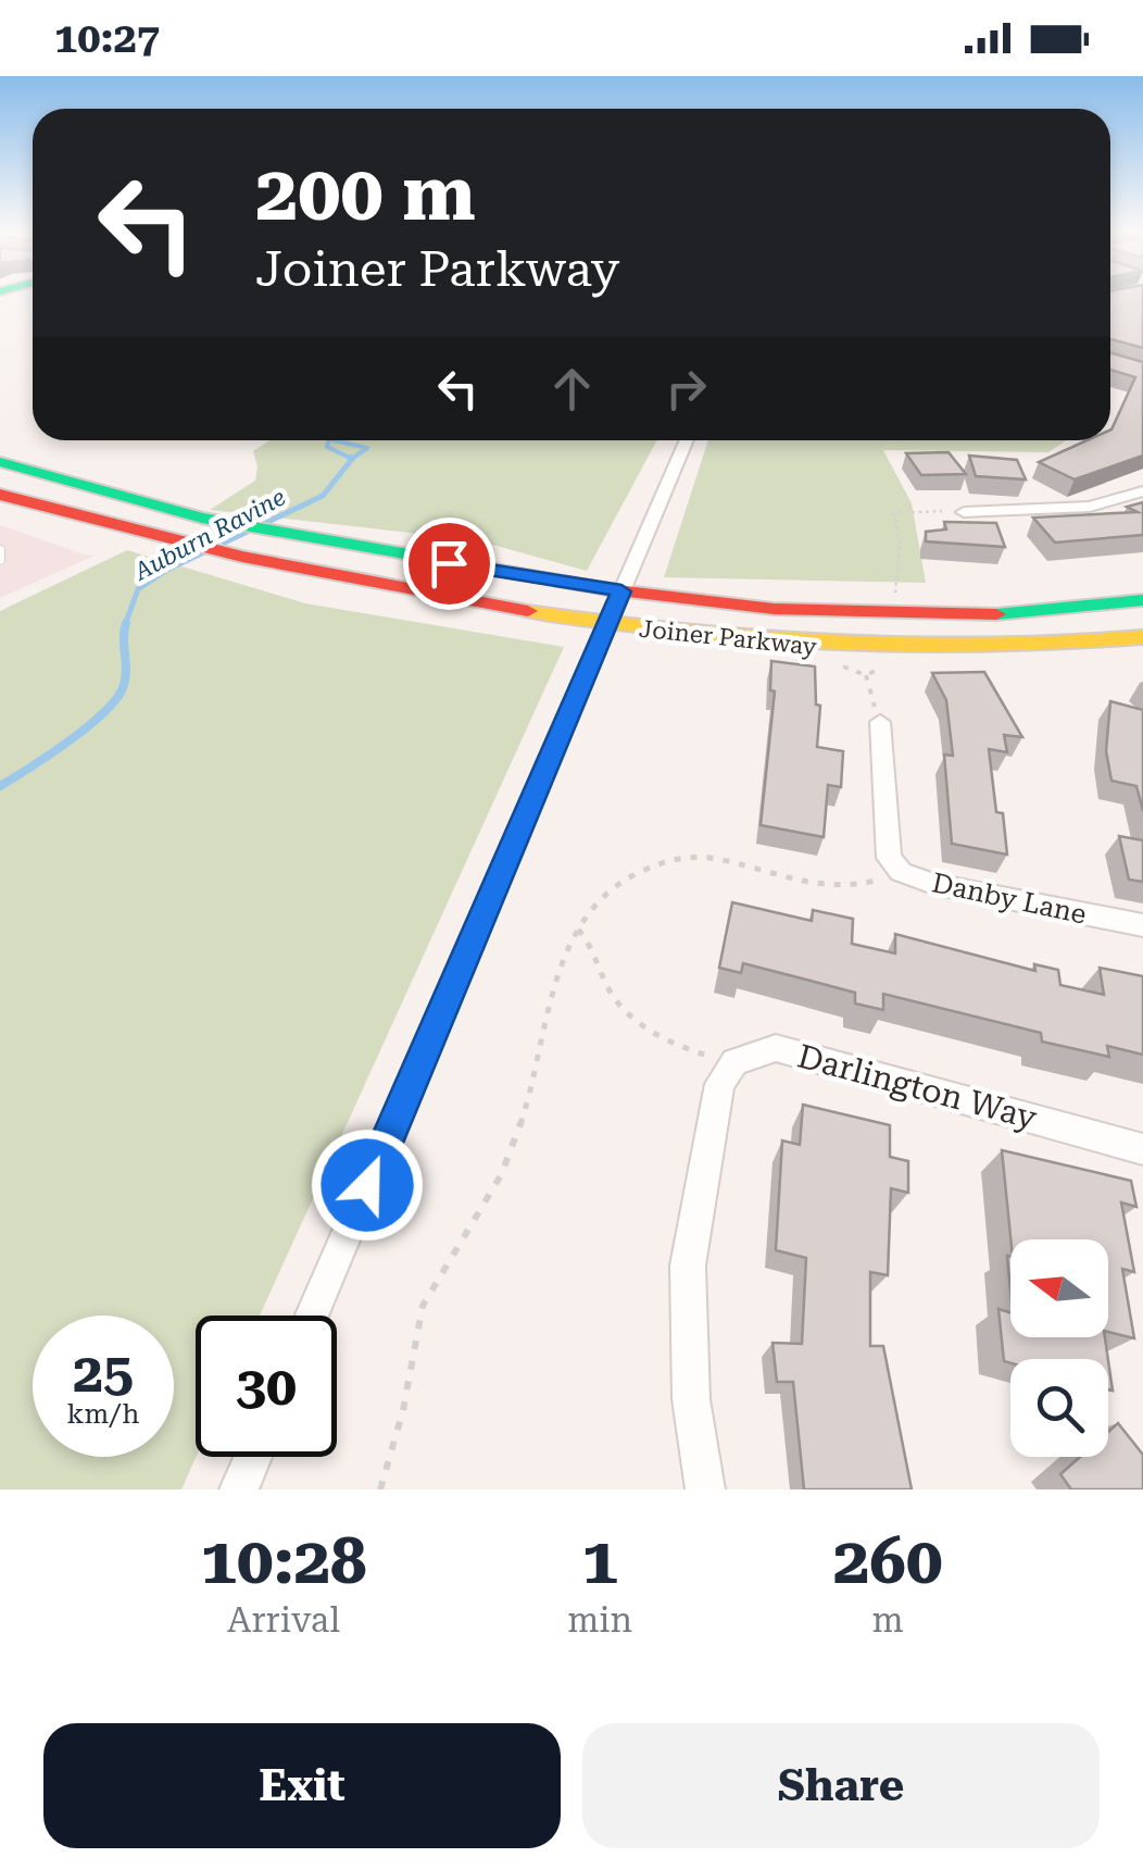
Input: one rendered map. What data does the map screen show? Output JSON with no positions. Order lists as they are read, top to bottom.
{
  "streets": {
    "main road": ["Joiner Parkway"],
    "street": ["Danby Lane", "Darlington Way"]
  },
  "water": ["Auburn Ravine"],
  "north": "left",
  "page": {
    "status": "10:27",
    "turn": ["200 m", "Joiner Parkway"],
    "speed": "25 km/h",
    "limit": "30",
    "eta": [
      "10:28",
      "Arrival",
      "1",
      "min",
      "260",
      "m"
    ],
    "buttons": ["Exit", "Share"]
  }
}
